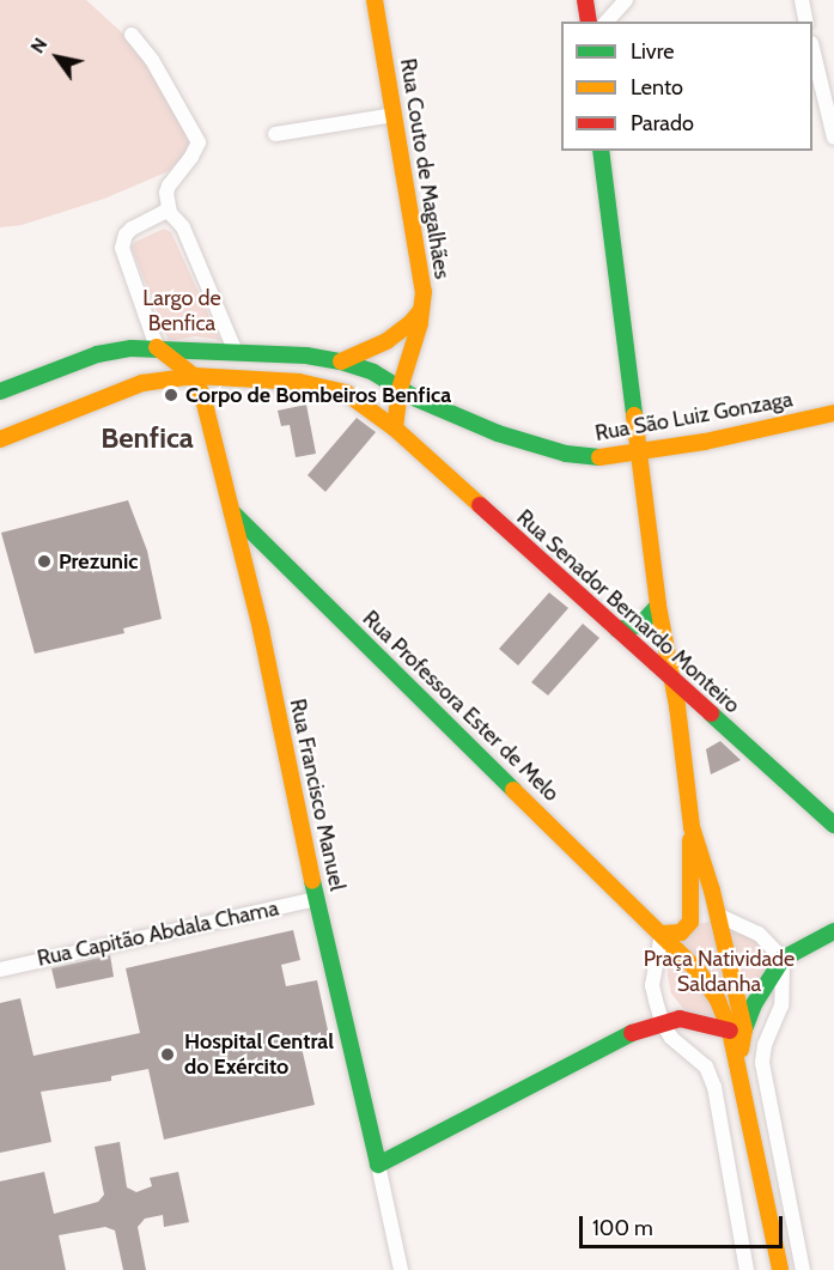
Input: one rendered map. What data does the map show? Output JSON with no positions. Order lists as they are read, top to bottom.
{
  "streets": {
    "main road": [
      "Rua Couto de Magalhães",
      "Rua São Luiz Gonzaga",
      "Rua Senador Bernardo Monteiro",
      "Rua Professora Ester de Melo",
      "Rua Francisco Manuel"
    ],
    "street": ["Rua Capitão Abdala Chama"]
  },
  "crossings": [
    ["Rua Couto de Magalhães", "Rua São Luiz Gonzaga"],
    ["Rua Couto de Magalhães", "Rua Senador Bernardo Monteiro"],
    ["Rua Senador Bernardo Monteiro", "Rua Francisco Manuel"],
    ["Rua Professora Ester de Melo", "Rua Francisco Manuel"],
    ["Rua Francisco Manuel", "Rua Capitão Abdala Chama"]
  ],
  "districts": ["Benfica"],
  "parks": ["Largo de Benfica", "Praça Natividade Saldanha"],
  "places": ["Corpo de Bombeiros Benfica", "Prezunic", "Hospital Central do Exército"],
  "legend": ["Livre", "Lento", "Parado"],
  "scale_bar": "100 m",
  "north": "top left"
}
